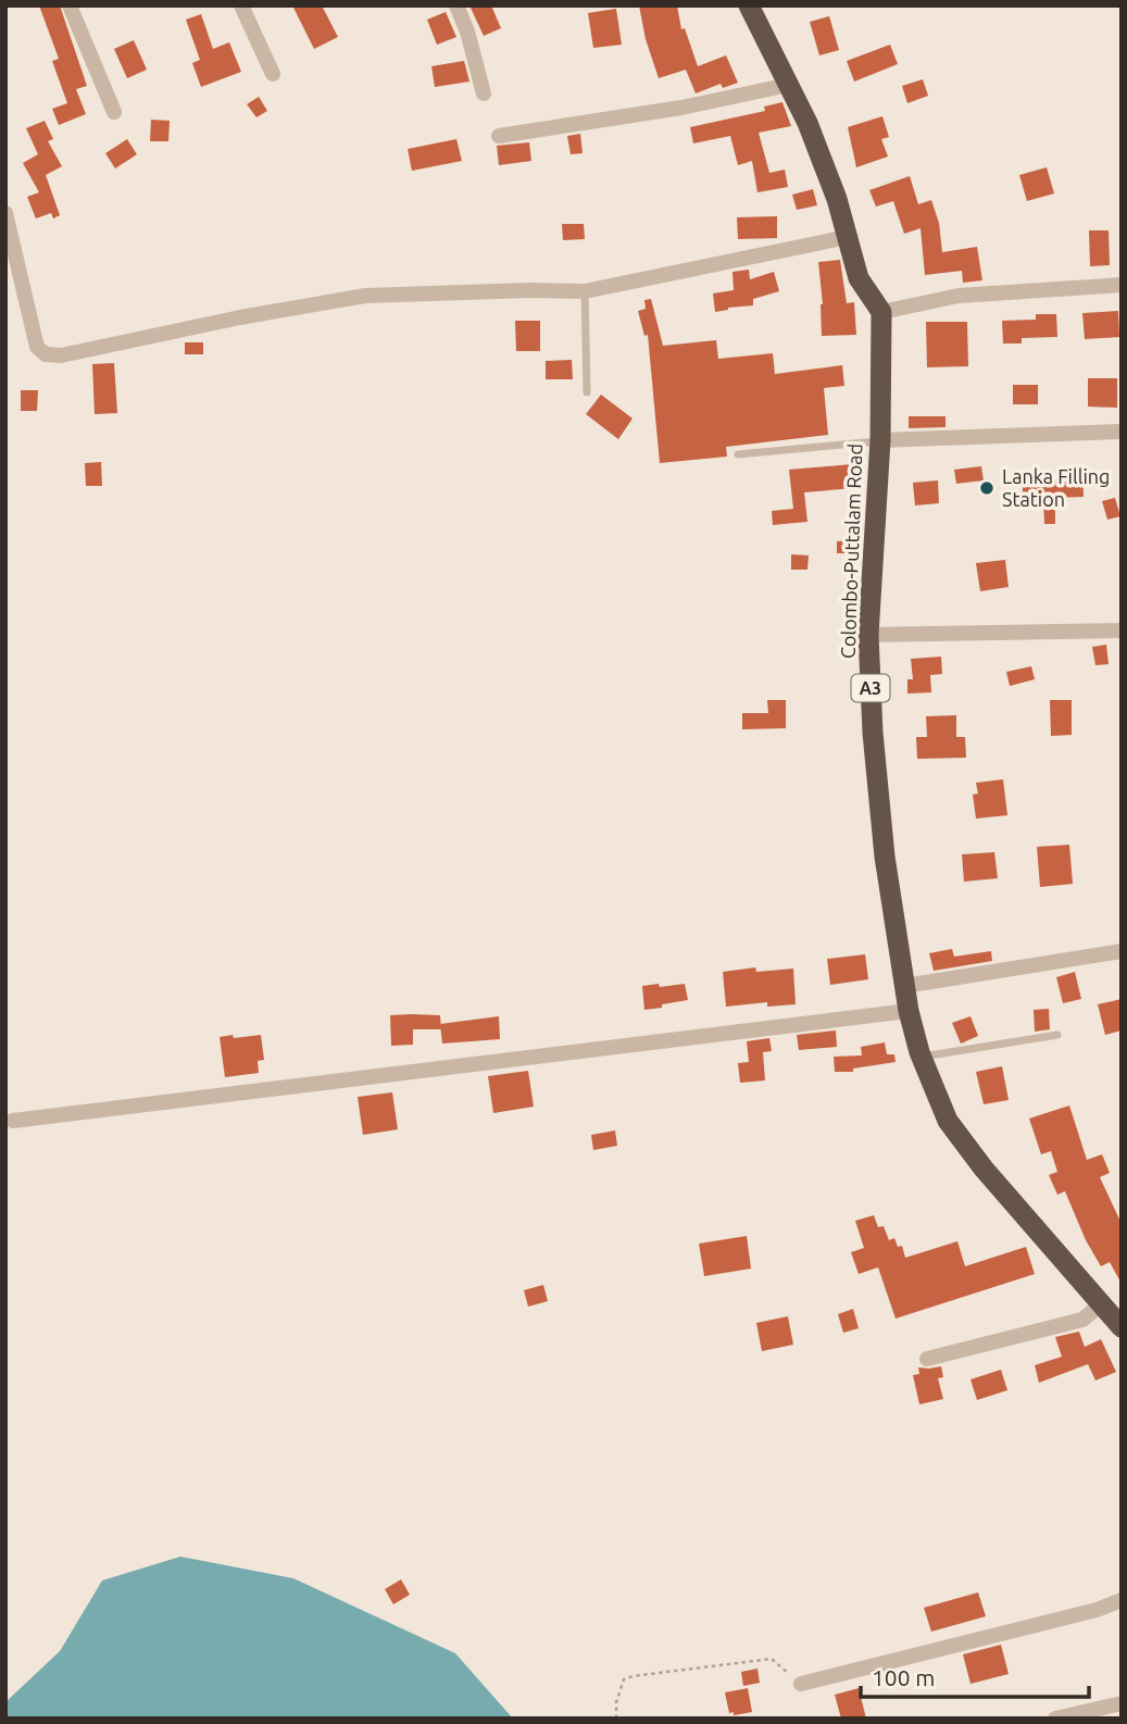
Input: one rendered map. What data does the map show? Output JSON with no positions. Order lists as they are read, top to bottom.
{
  "streets": {
    "highway": ["Colombo-Puttalam Road", "A3"]
  },
  "places": ["Lanka Filling Station"],
  "scale_bar": "100 m"
}
